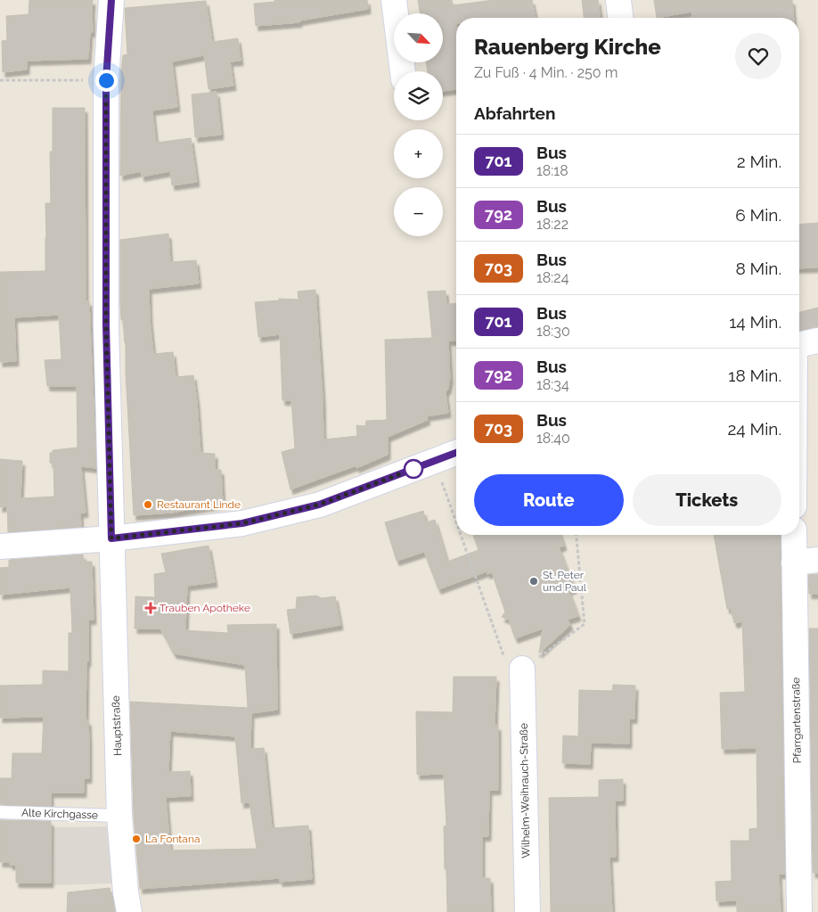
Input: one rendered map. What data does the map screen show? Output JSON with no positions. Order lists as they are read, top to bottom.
{
  "streets": {
    "street": ["Pfarrgartenstraße", "Hauptstraße", "Wilhelm-Weihrauch-Straße"],
    "lane": ["Alte Kirchgasse"]
  },
  "crossings": [
    ["Hauptstraße", "Alte Kirchgasse"]
  ],
  "places": {
    "other": ["Restaurant Linde", "St. Peter und Paul", "La Fontana"],
    "health": ["Trauben Apotheke"]
  },
  "lines": ["bus line 701"],
  "north": "bottom right",
  "page": {
    "map_buttons": ["+", "−"],
    "heading": [
      ["Rauenberg Kirche", "Zu Fuß · 4 Min. · 250 m"],
      "Abfahrten"
    ],
    "list": [
      {
        "mark": "701",
        "name": "Bus",
        "note": "18:18",
        "value": "2 Min."
      },
      {
        "mark": "792",
        "name": "Bus",
        "note": "18:22",
        "value": "6 Min."
      },
      {
        "mark": "703",
        "name": "Bus",
        "note": "18:24",
        "value": "8 Min."
      },
      {
        "mark": "701",
        "name": "Bus",
        "note": "18:30",
        "value": "14 Min."
      },
      {
        "mark": "792",
        "name": "Bus",
        "note": "18:34",
        "value": "18 Min."
      },
      {
        "mark": "703",
        "name": "Bus",
        "note": "18:40",
        "value": "24 Min."
      }
    ],
    "buttons": ["Route", "Tickets"]
  }
}
